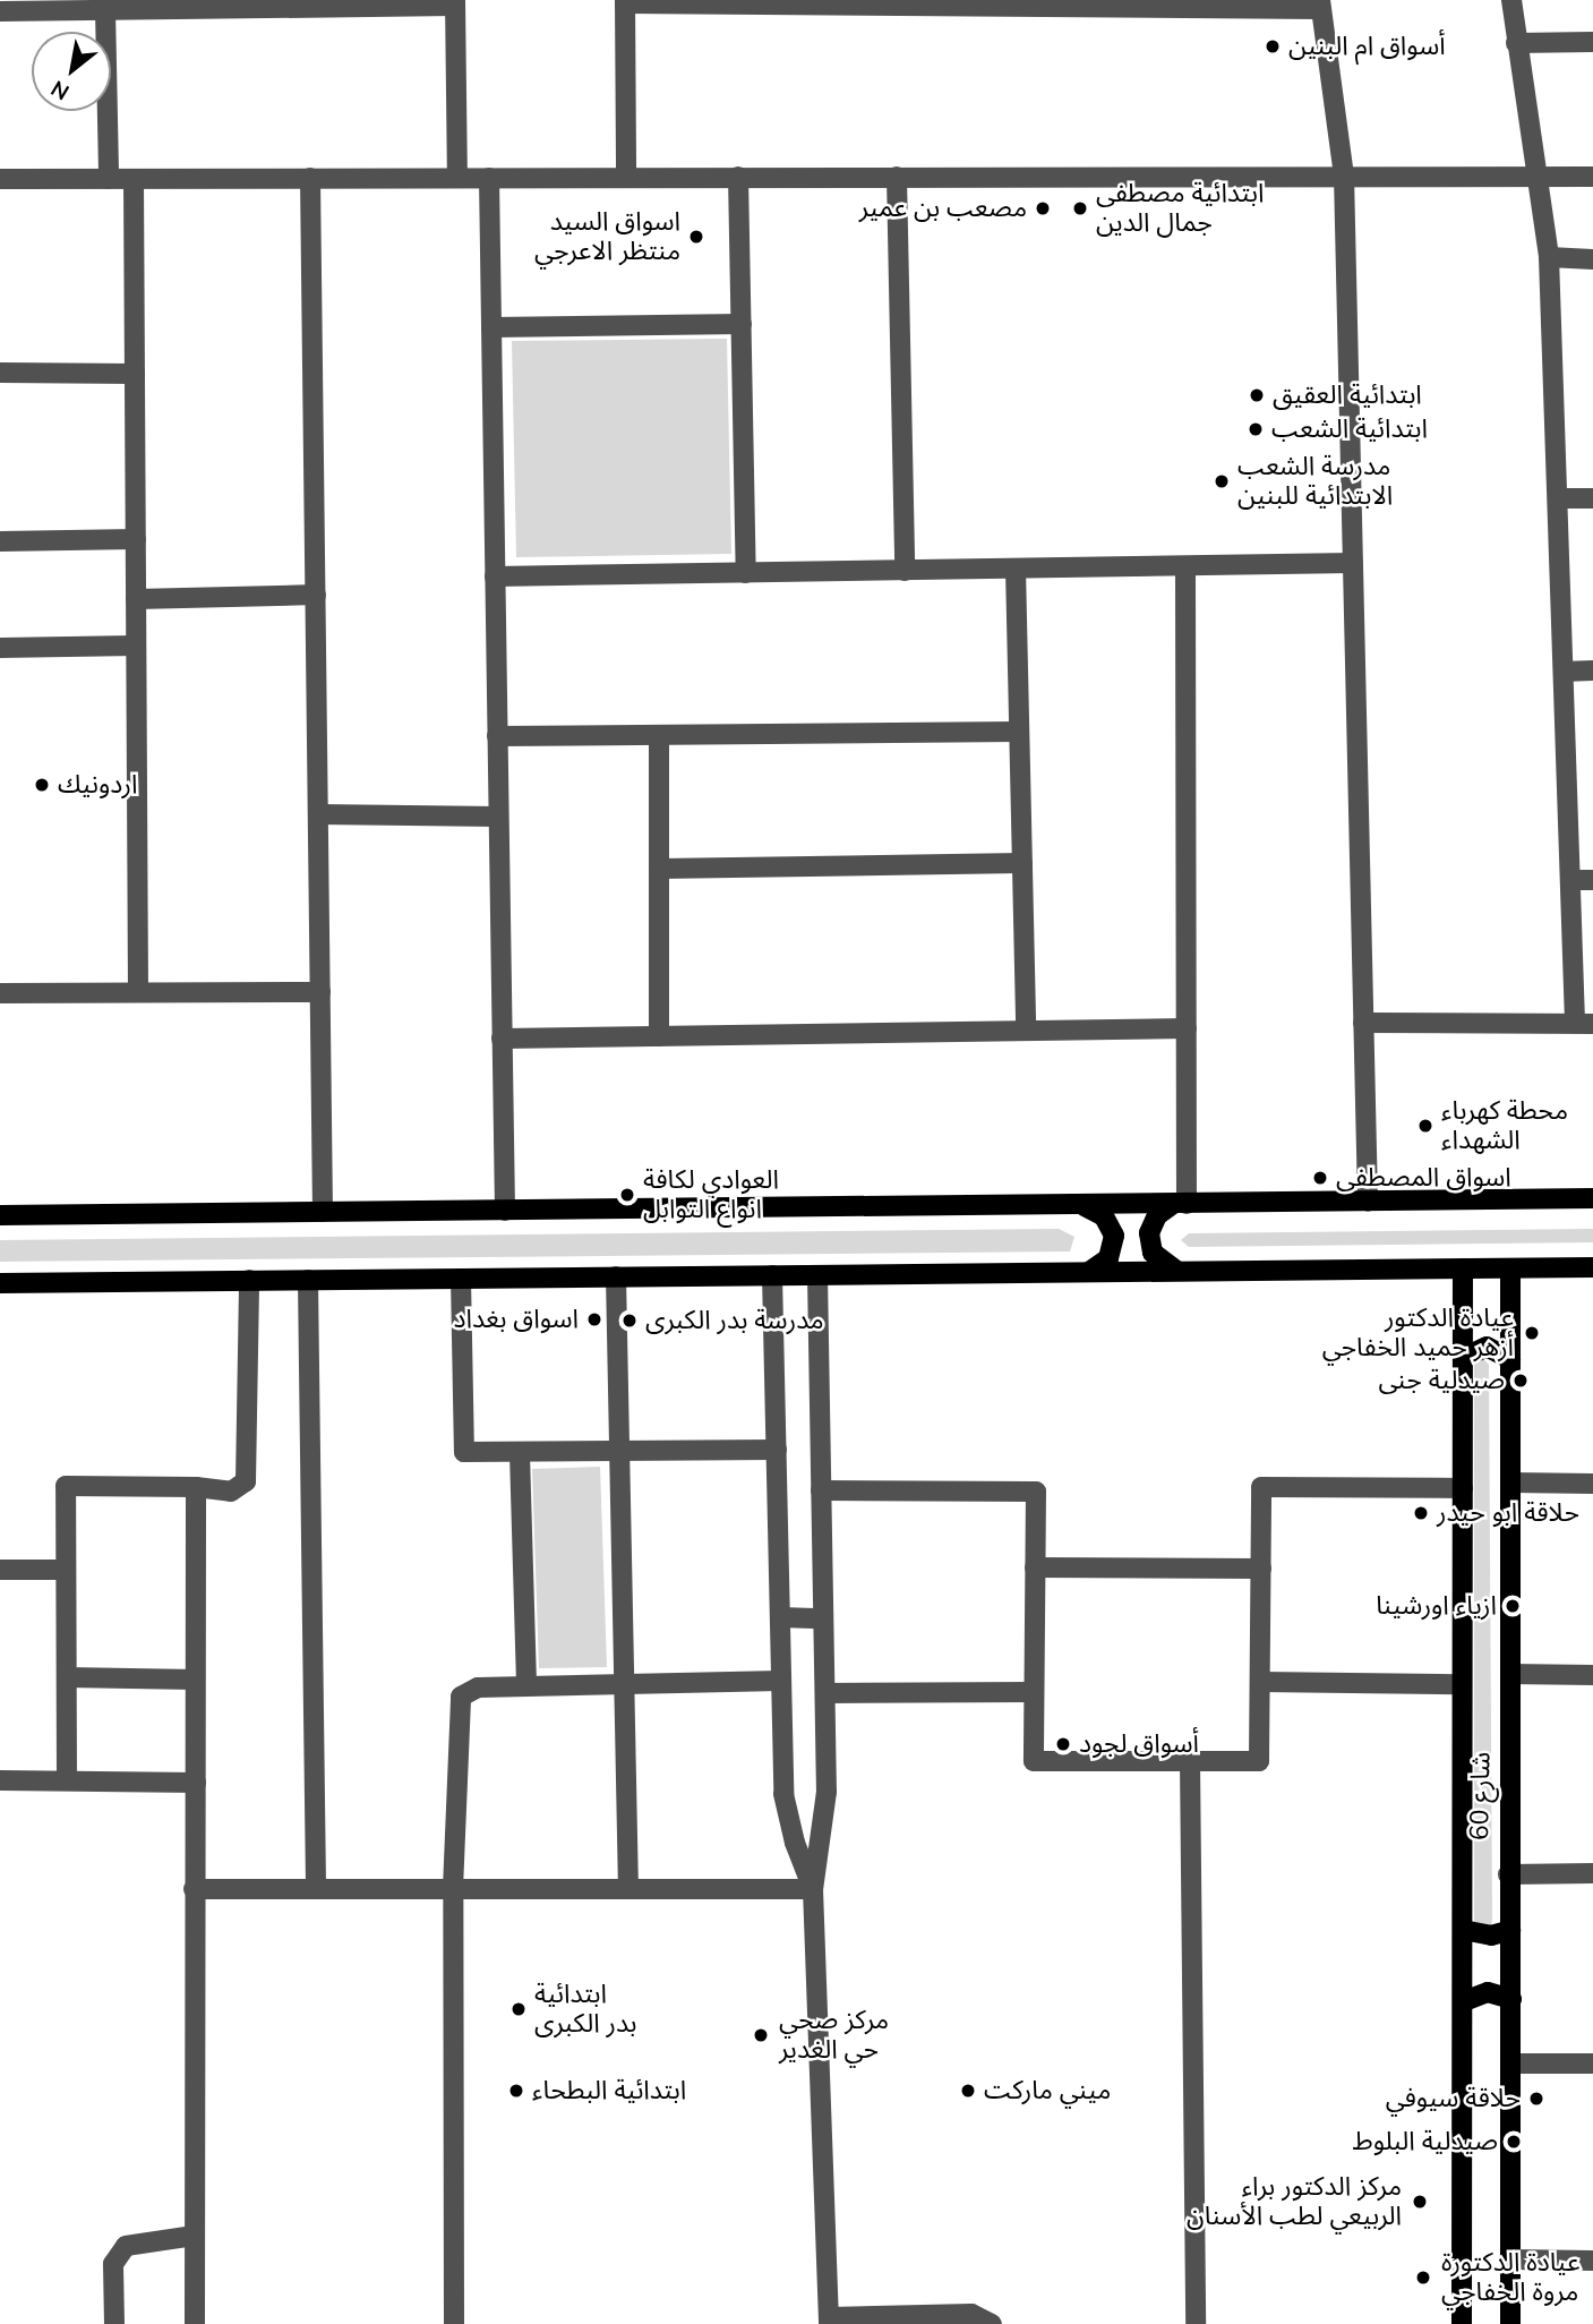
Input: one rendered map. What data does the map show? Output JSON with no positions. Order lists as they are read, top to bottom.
{
  "streets": {
    "main road": ["شارع 60"]
  },
  "places": [
    "أسواق ام البنين",
    "مصعب بن عمير",
    "ابتدائية مصطفى جمال الدين",
    "اسواق السيد منتظر الاعرجي",
    "ابتدائية العقيق",
    "ابتدائية الشعب",
    "مدرسة الشعب الابتدائية للبنين",
    "اردونيك",
    "محطة كهرباء الشهداء",
    "اسواق المصطفى",
    "العوادي لكافة انواع التوابل",
    "اسواق بغداد",
    "مدرسة بدر الكبرى",
    "عيادة الدكتور أزهر حميد الخفاجي",
    "صيدلية جنى",
    "حلاقة ابو حيدر",
    "ازياء اورشينا",
    "أسواق لجود",
    "ابتدائية بدر الكبرى",
    "مركز صحي حي الغدير",
    "ابتدائية البطحاء",
    "ميني ماركت",
    "حلاقة سيوفي",
    "صيدلية البلوط",
    "مركز الدكتور براء الربيعي لطب الأسنان",
    "عيادة الدكتورة مروة الخفاجي"
  ],
  "north": "bottom left"
}
